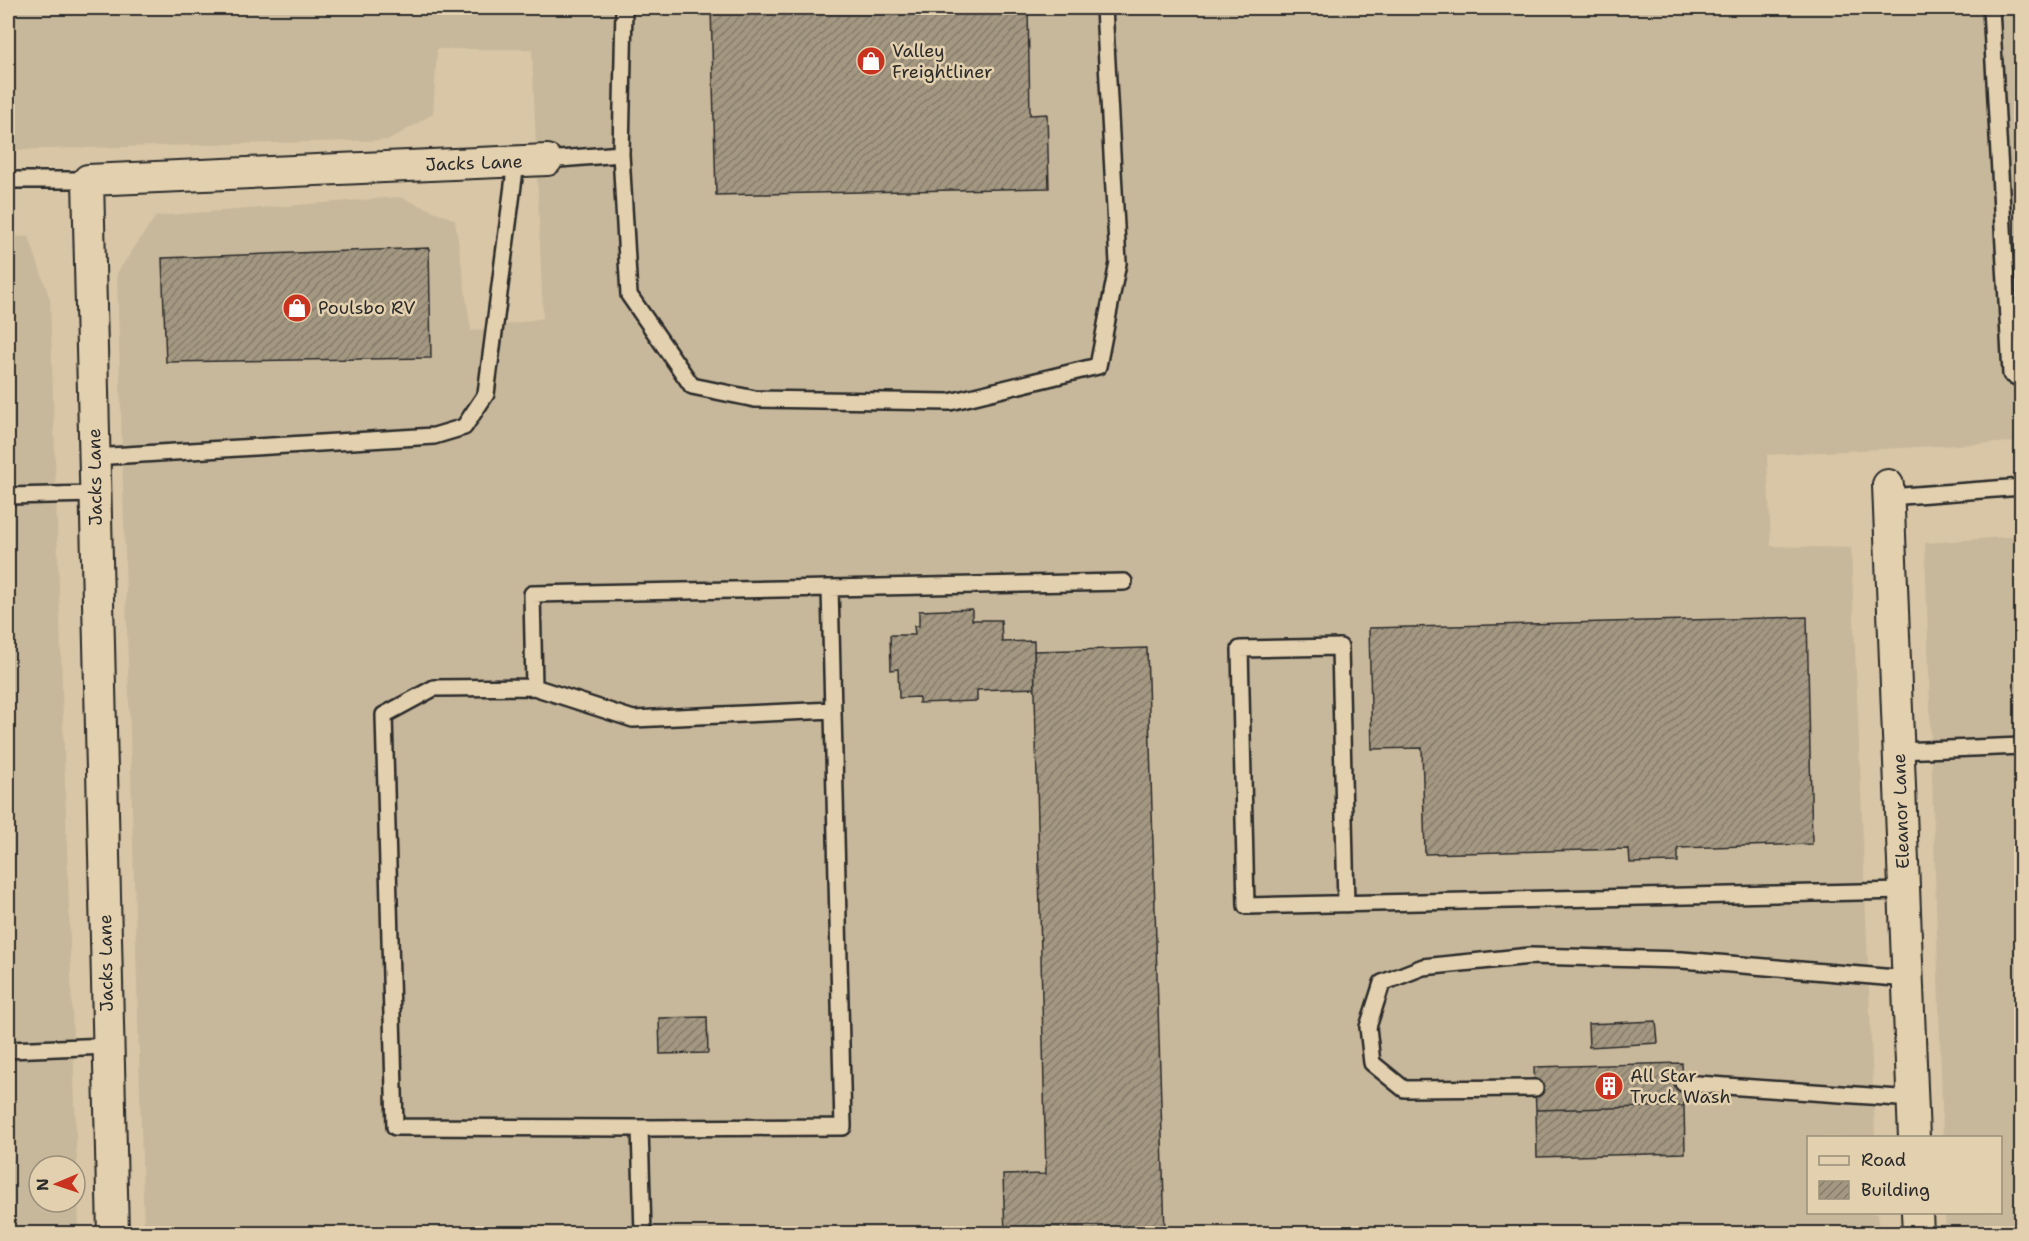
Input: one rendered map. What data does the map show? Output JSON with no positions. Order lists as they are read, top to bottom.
{
  "streets": {
    "street": ["Jacks Lane", "Eleanor Lane"]
  },
  "places": {
    "shop": ["Valley Freightliner", "Poulsbo RV"],
    "building": ["All Star Truck Wash"]
  },
  "legend": ["Road", "Building"],
  "north": "left"
}
